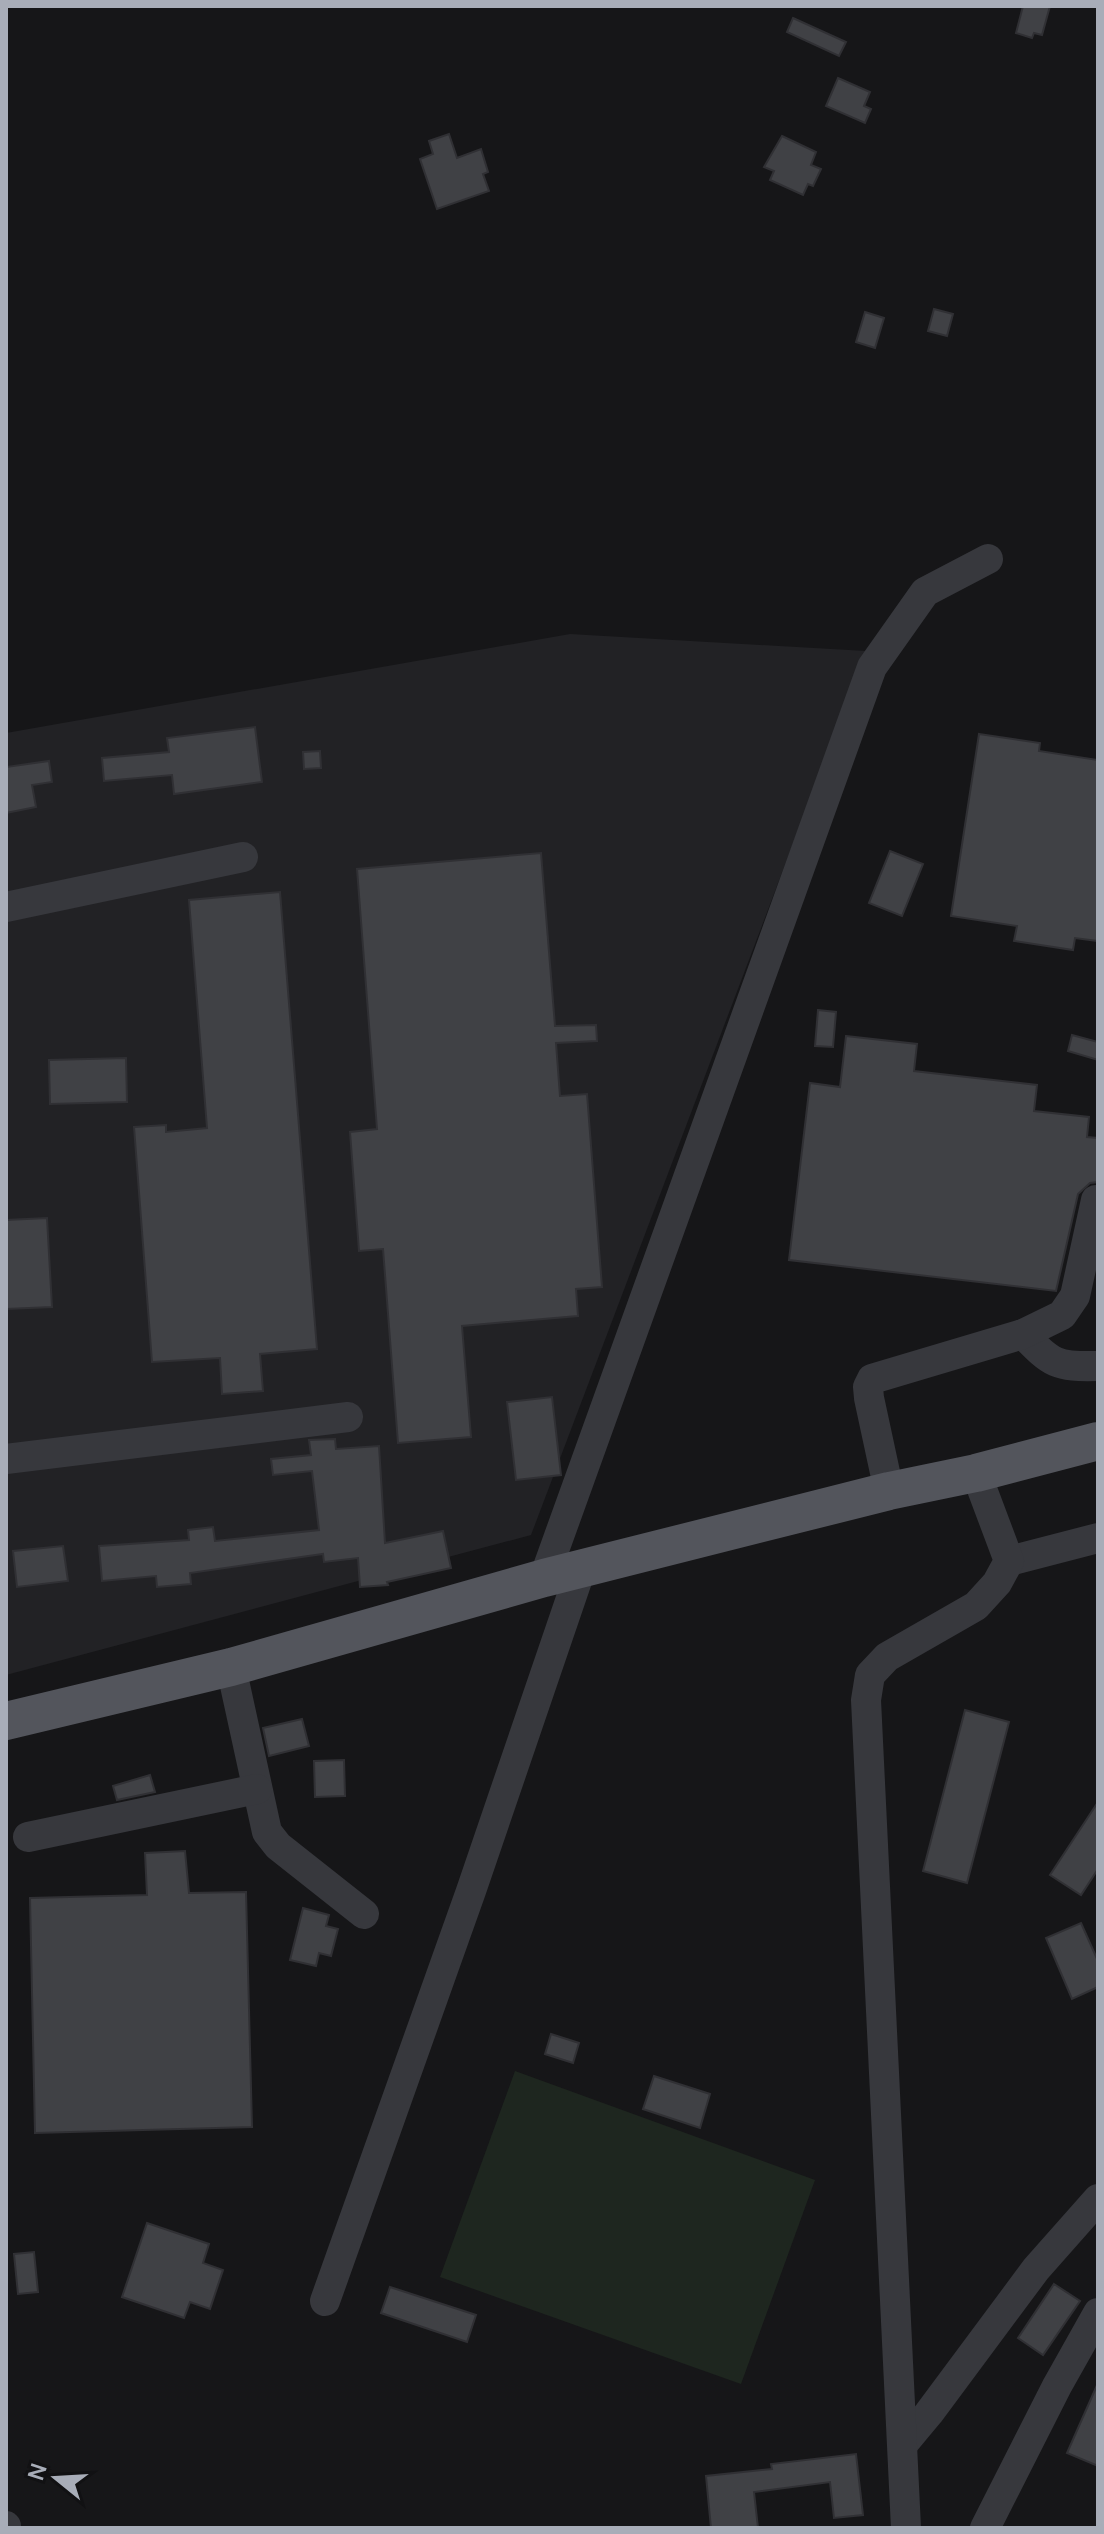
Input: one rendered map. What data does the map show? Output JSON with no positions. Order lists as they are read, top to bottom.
{
  "north": "left"
}
